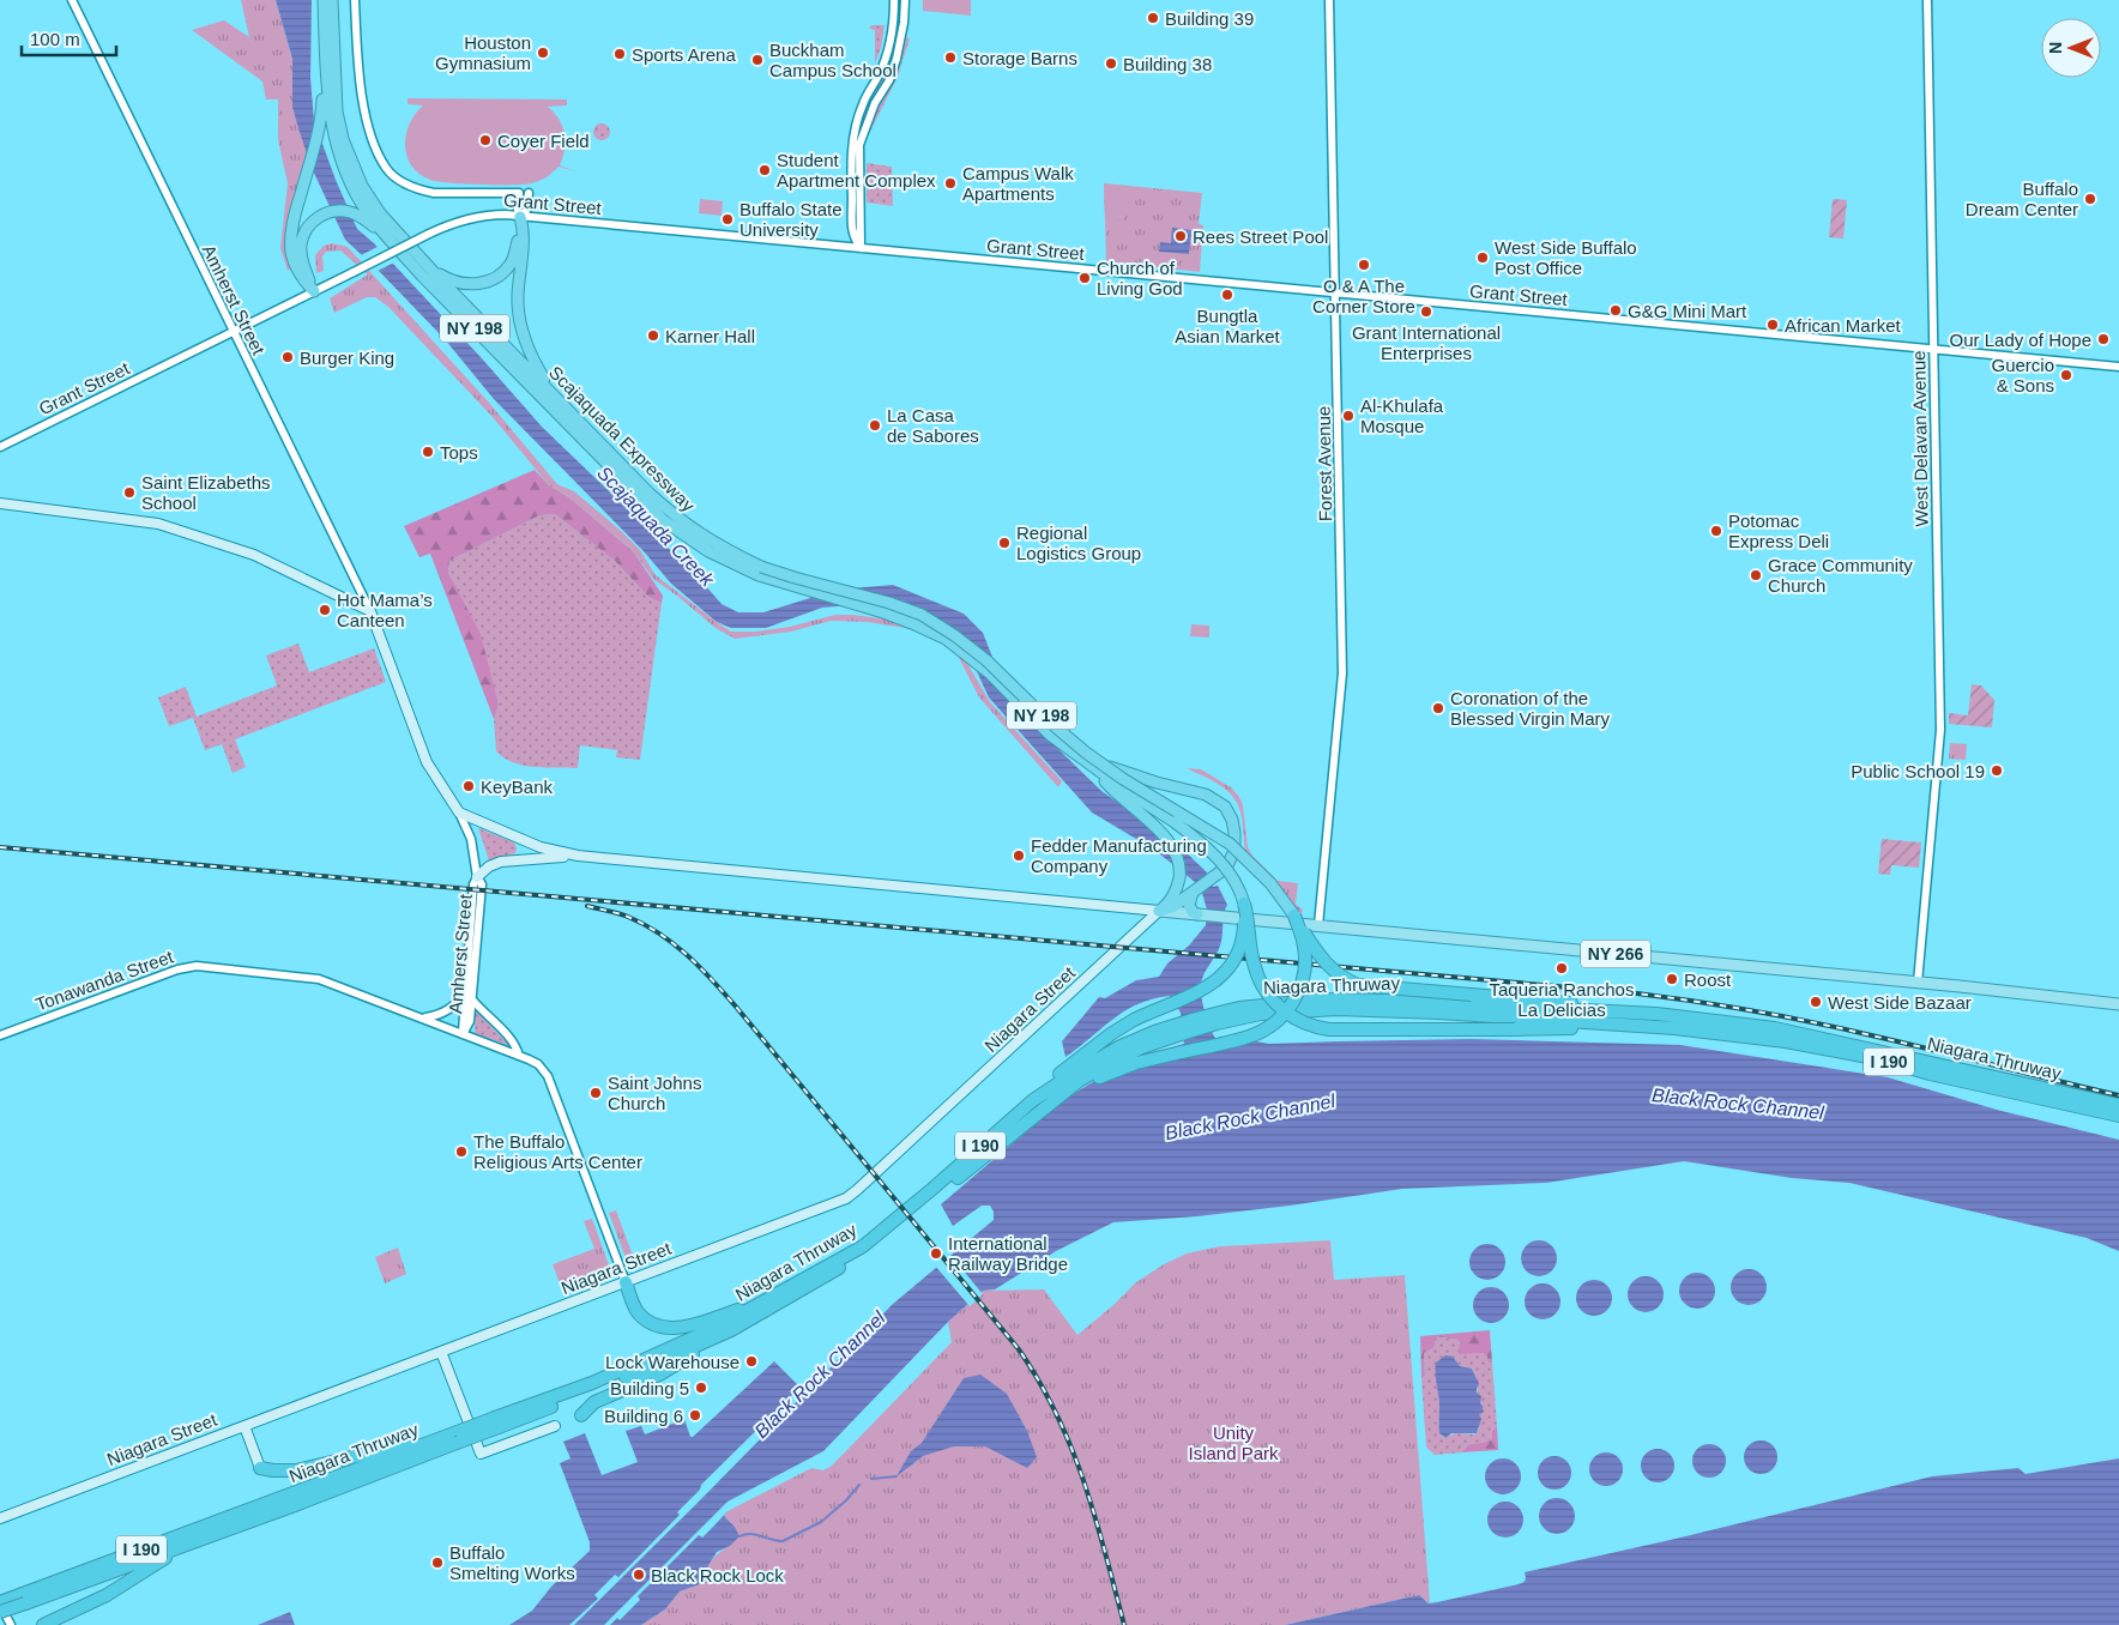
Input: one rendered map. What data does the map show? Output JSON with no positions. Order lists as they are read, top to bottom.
{
  "streets": {
    "highway": [
      "NY 198",
      "Scajaquada Expressway",
      "Niagara Thruway",
      "I 190"
    ],
    "main road": ["NY 266", "Niagara Street"],
    "street": [
      "Grant Street",
      "Amherst Street",
      "West Delavan Avenue",
      "Forest Avenue",
      "Tonawanda Street"
    ]
  },
  "crossings": [
    ["Grant Street", "Amherst Street"],
    ["Grant Street", "West Delavan Avenue"],
    ["Grant Street", "Forest Avenue"],
    ["Amherst Street", "Tonawanda Street"],
    ["Amherst Street", "Niagara Street"],
    ["West Delavan Avenue", "NY 266"],
    ["Forest Avenue", "NY 266"],
    ["NY 266", "Niagara Street"]
  ],
  "water": ["Scajaquada Creek", "Black Rock Channel"],
  "parks": ["Unity Island Park"],
  "places": [
    "Building 39",
    "Houston Gymnasium",
    "Sports Arena",
    "Storage Barns",
    "Buckham Campus School",
    "Building 38",
    "Coyer Field",
    "Student Apartment Complex",
    "Campus Walk Apartments",
    "Buffalo Dream Center",
    "Buffalo State University",
    "Rees Street Pool",
    "West Side Buffalo Post Office",
    "O & A The Corner Store",
    "Church of Living God",
    "Bungtla Asian Market",
    "G&G Mini Mart",
    "Grant International Enterprises",
    "African Market",
    "Karner Hall",
    "Our Lady of Hope",
    "Burger King",
    "Guercio & Sons",
    "Al-Khulafa Mosque",
    "La Casa de Sabores",
    "Tops",
    "Saint Elizabeths School",
    "Potomac Express Deli",
    "Regional Logistics Group",
    "Grace Community Church",
    "Hot Mama’s Canteen",
    "Coronation of the Blessed Virgin Mary",
    "Public School 19",
    "KeyBank",
    "Fedder Manufacturing Company",
    "Taqueria Ranchos La Delicias",
    "Roost",
    "West Side Bazaar",
    "Saint Johns Church",
    "The Buffalo Religious Arts Center",
    "International Railway Bridge",
    "Lock Warehouse",
    "Building 5",
    "Building 6",
    "Buffalo Smelting Works",
    "Black Rock Lock"
  ],
  "scale_bar": "100 m",
  "north": "left"
}
